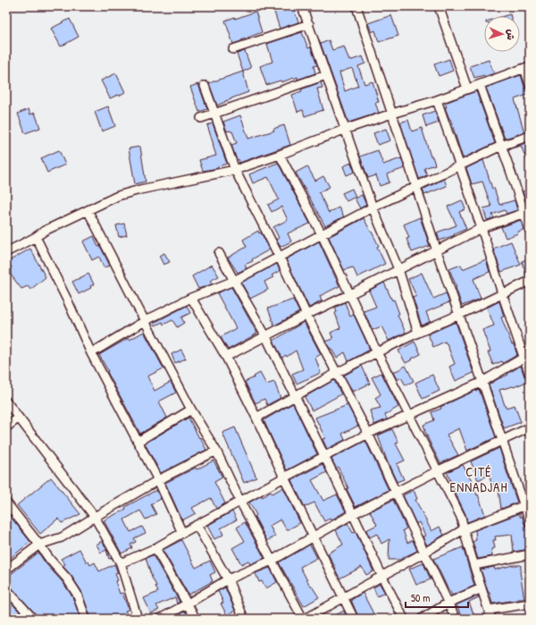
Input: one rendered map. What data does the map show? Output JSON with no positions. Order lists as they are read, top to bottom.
{
  "districts": ["CITÉ ENNADJAH"],
  "scale_bar": "50 m",
  "north": "right"
}
